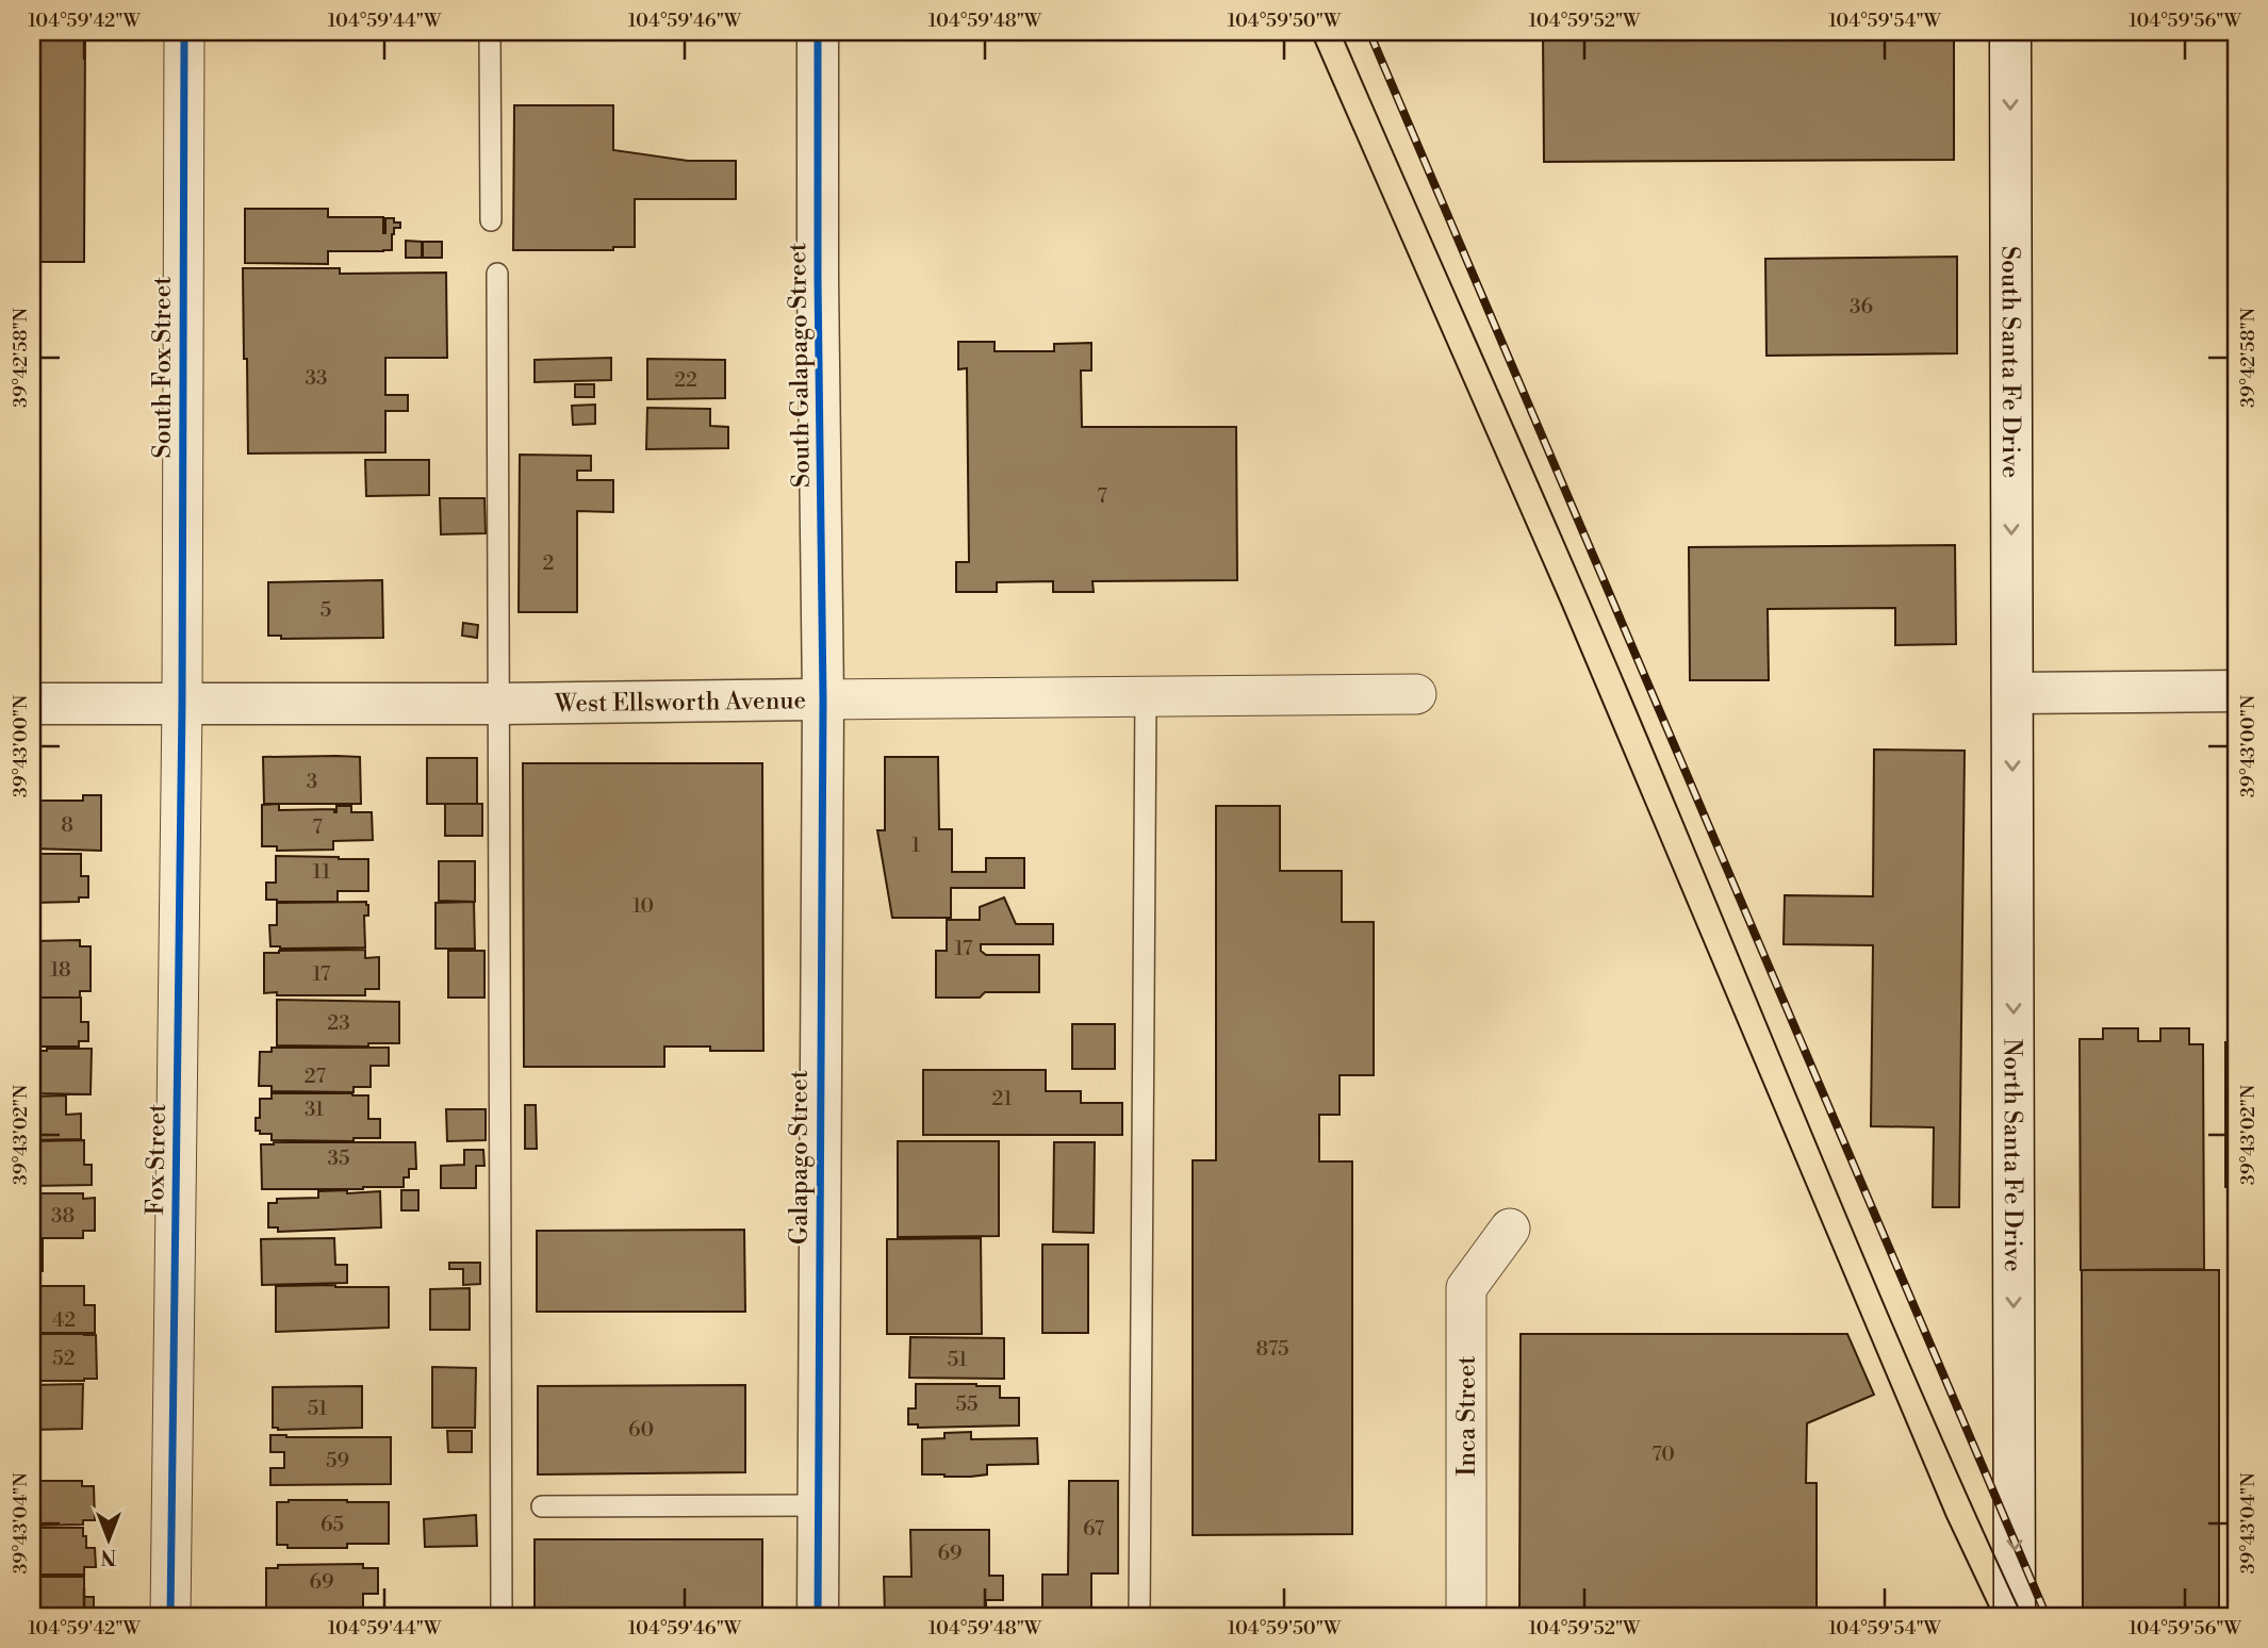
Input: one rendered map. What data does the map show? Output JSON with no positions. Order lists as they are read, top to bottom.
{
  "streets": {
    "street": [
      "South Santa Fe Drive",
      "South Galapago Street",
      "South Fox Street",
      "West Ellsworth Avenue",
      "North Santa Fe Drive",
      "Galapago Street",
      "Fox Street",
      "Inca Street"
    ]
  },
  "crossings": [
    ["South Santa Fe Drive", "North Santa Fe Drive"],
    ["South Galapago Street", "West Ellsworth Avenue"],
    ["South Galapago Street", "Galapago Street"],
    ["South Fox Street", "West Ellsworth Avenue"],
    ["South Fox Street", "Fox Street"],
    ["West Ellsworth Avenue", "Galapago Street"],
    ["West Ellsworth Avenue", "Fox Street"]
  ],
  "one_way": ["South Santa Fe Drive", "North Santa Fe Drive"],
  "house_numbers": [
    "36",
    "33",
    "22",
    "7",
    "2",
    "5",
    "3",
    "8",
    "7",
    "1",
    "11",
    "10",
    "17",
    "18",
    "17",
    "23",
    "27",
    "21",
    "31",
    "35",
    "38",
    "42",
    "875",
    "52",
    "51",
    "55",
    "51",
    "60",
    "70",
    "59",
    "65",
    "67",
    "69",
    "69"
  ],
  "north": "bottom",
  "coordinates": [
    "104°59'42\"W",
    "104°59'44\"W",
    "104°59'46\"W",
    "104°59'48\"W",
    "104°59'50\"W",
    "104°59'52\"W",
    "104°59'54\"W",
    "104°59'56\"W",
    "39°42'58\"N",
    "39°43'00\"N",
    "39°43'02\"N",
    "39°43'04\"N"
  ]
}
